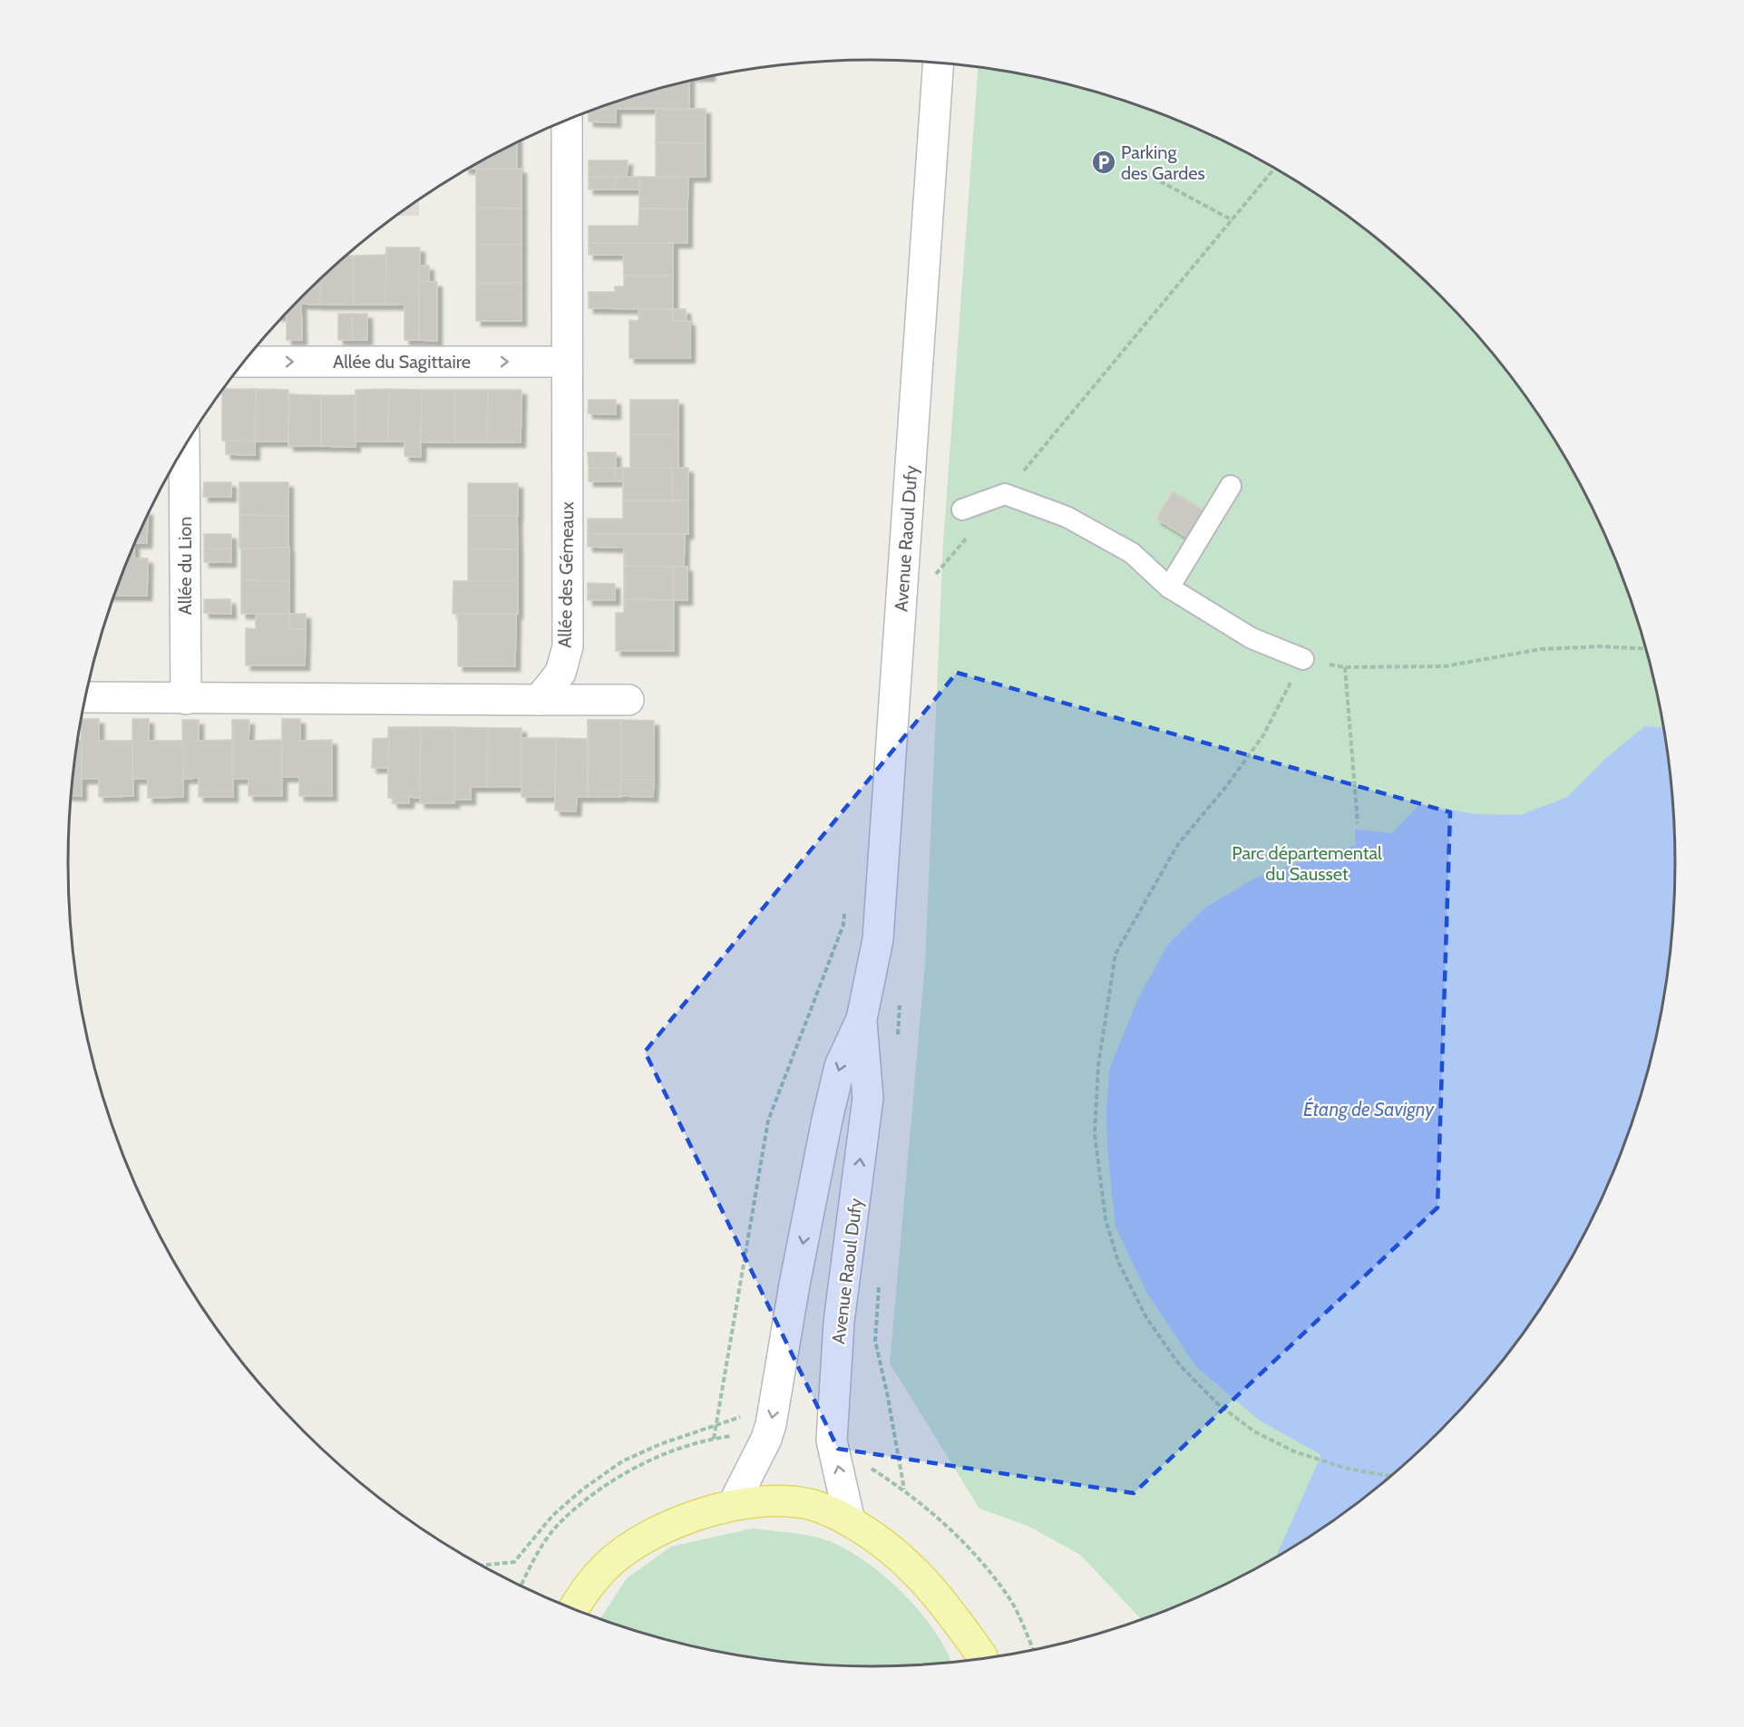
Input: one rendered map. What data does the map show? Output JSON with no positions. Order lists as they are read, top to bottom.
{
  "streets": {
    "main road": [
      "Allée du Sagittaire",
      "Avenue Raoul Dufy",
      "Allée du Lion",
      "Allée des Gémeaux"
    ]
  },
  "crossings": [
    ["Allée du Sagittaire", "Allée des Gémeaux"]
  ],
  "one_way": ["Allée du Sagittaire"],
  "water": ["Étang de Savigny"],
  "parks": ["Parc départemental du Sausset"],
  "places": {
    "parking": ["Parking des Gardes"]
  }
}
